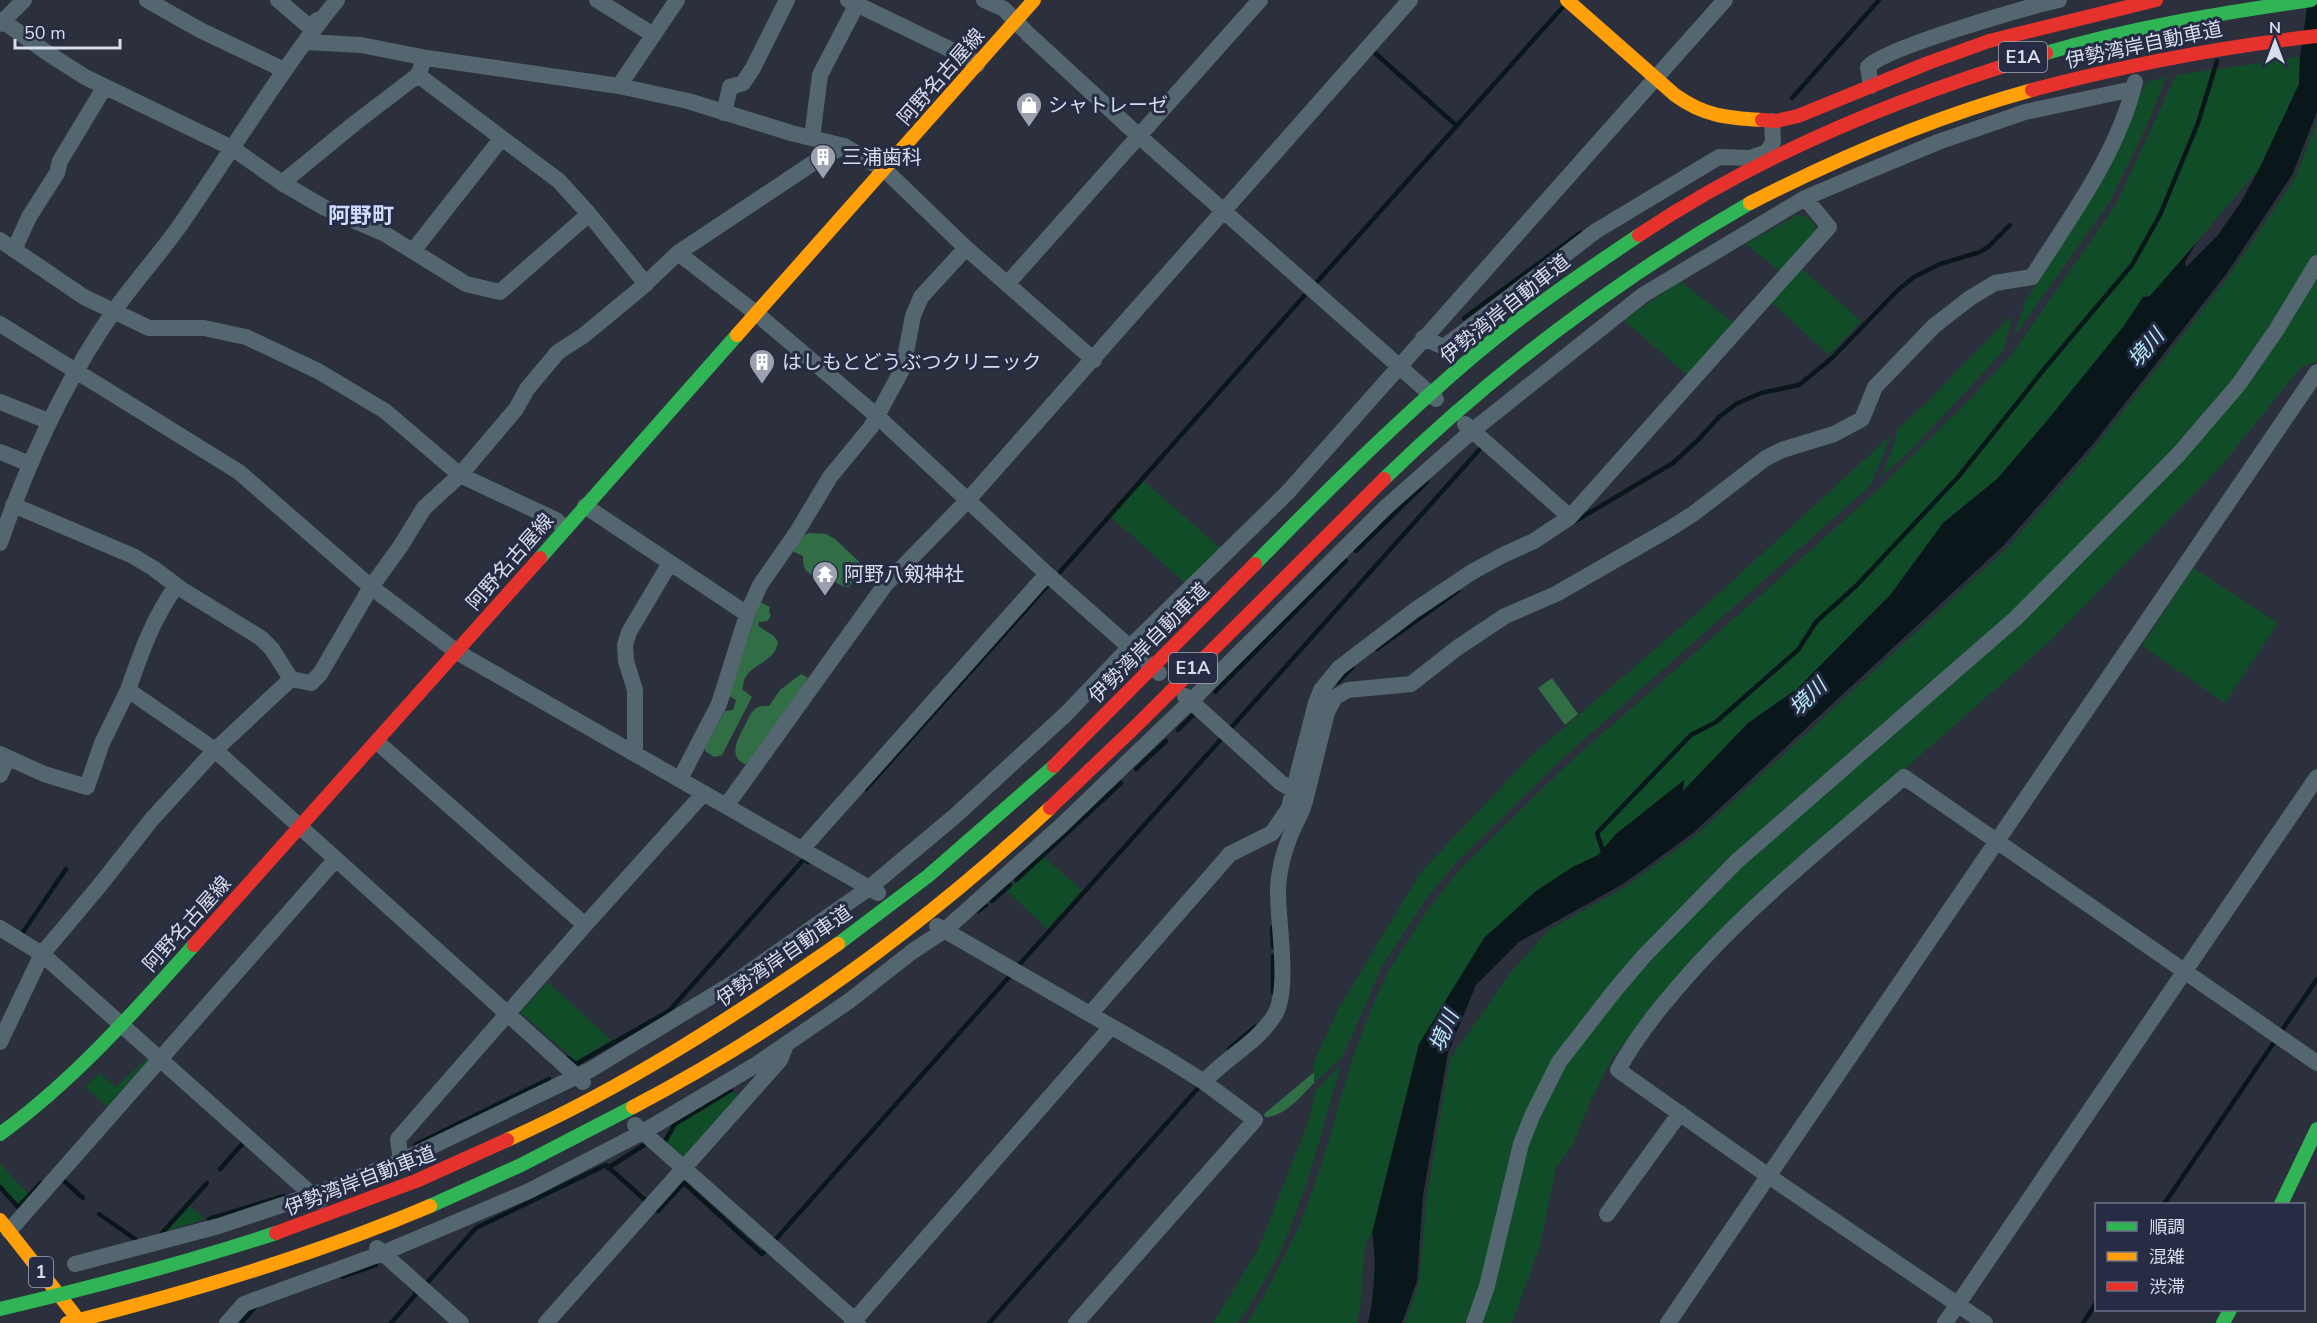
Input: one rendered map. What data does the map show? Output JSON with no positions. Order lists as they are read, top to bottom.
{
  "streets": {
    "main road": [
      "伊勢湾岸自動車道",
      "E1A",
      "阿野名古屋線",
      "1"
    ]
  },
  "districts": ["阿野町"],
  "water": ["境川"],
  "places": {
    "shop": ["シャトレーゼ"],
    "building": ["三浦歯科", "はしもとどうぶつクリニック"],
    "temple": ["阿野八剱神社"]
  },
  "legend": ["順調", "混雑", "渋滞"],
  "scale_bar": "50 m",
  "north": "top"
}
